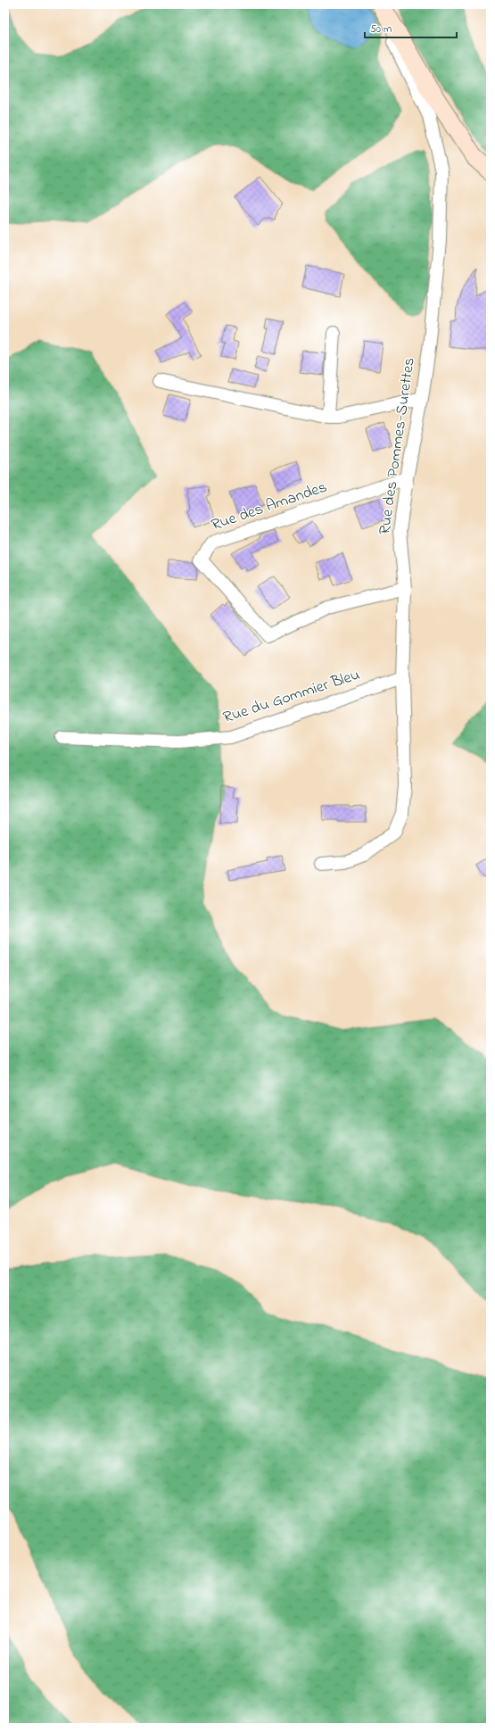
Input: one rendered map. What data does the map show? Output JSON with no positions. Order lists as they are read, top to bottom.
{
  "streets": {
    "street": ["Rue des Pommes-Surettes", "Rue des Amandes", "Rue du Gommier Bleu"]
  },
  "crossings": [
    ["Rue des Pommes-Surettes", "Rue des Amandes"],
    ["Rue des Pommes-Surettes", "Rue du Gommier Bleu"]
  ],
  "scale_bar": "50 m"
}
